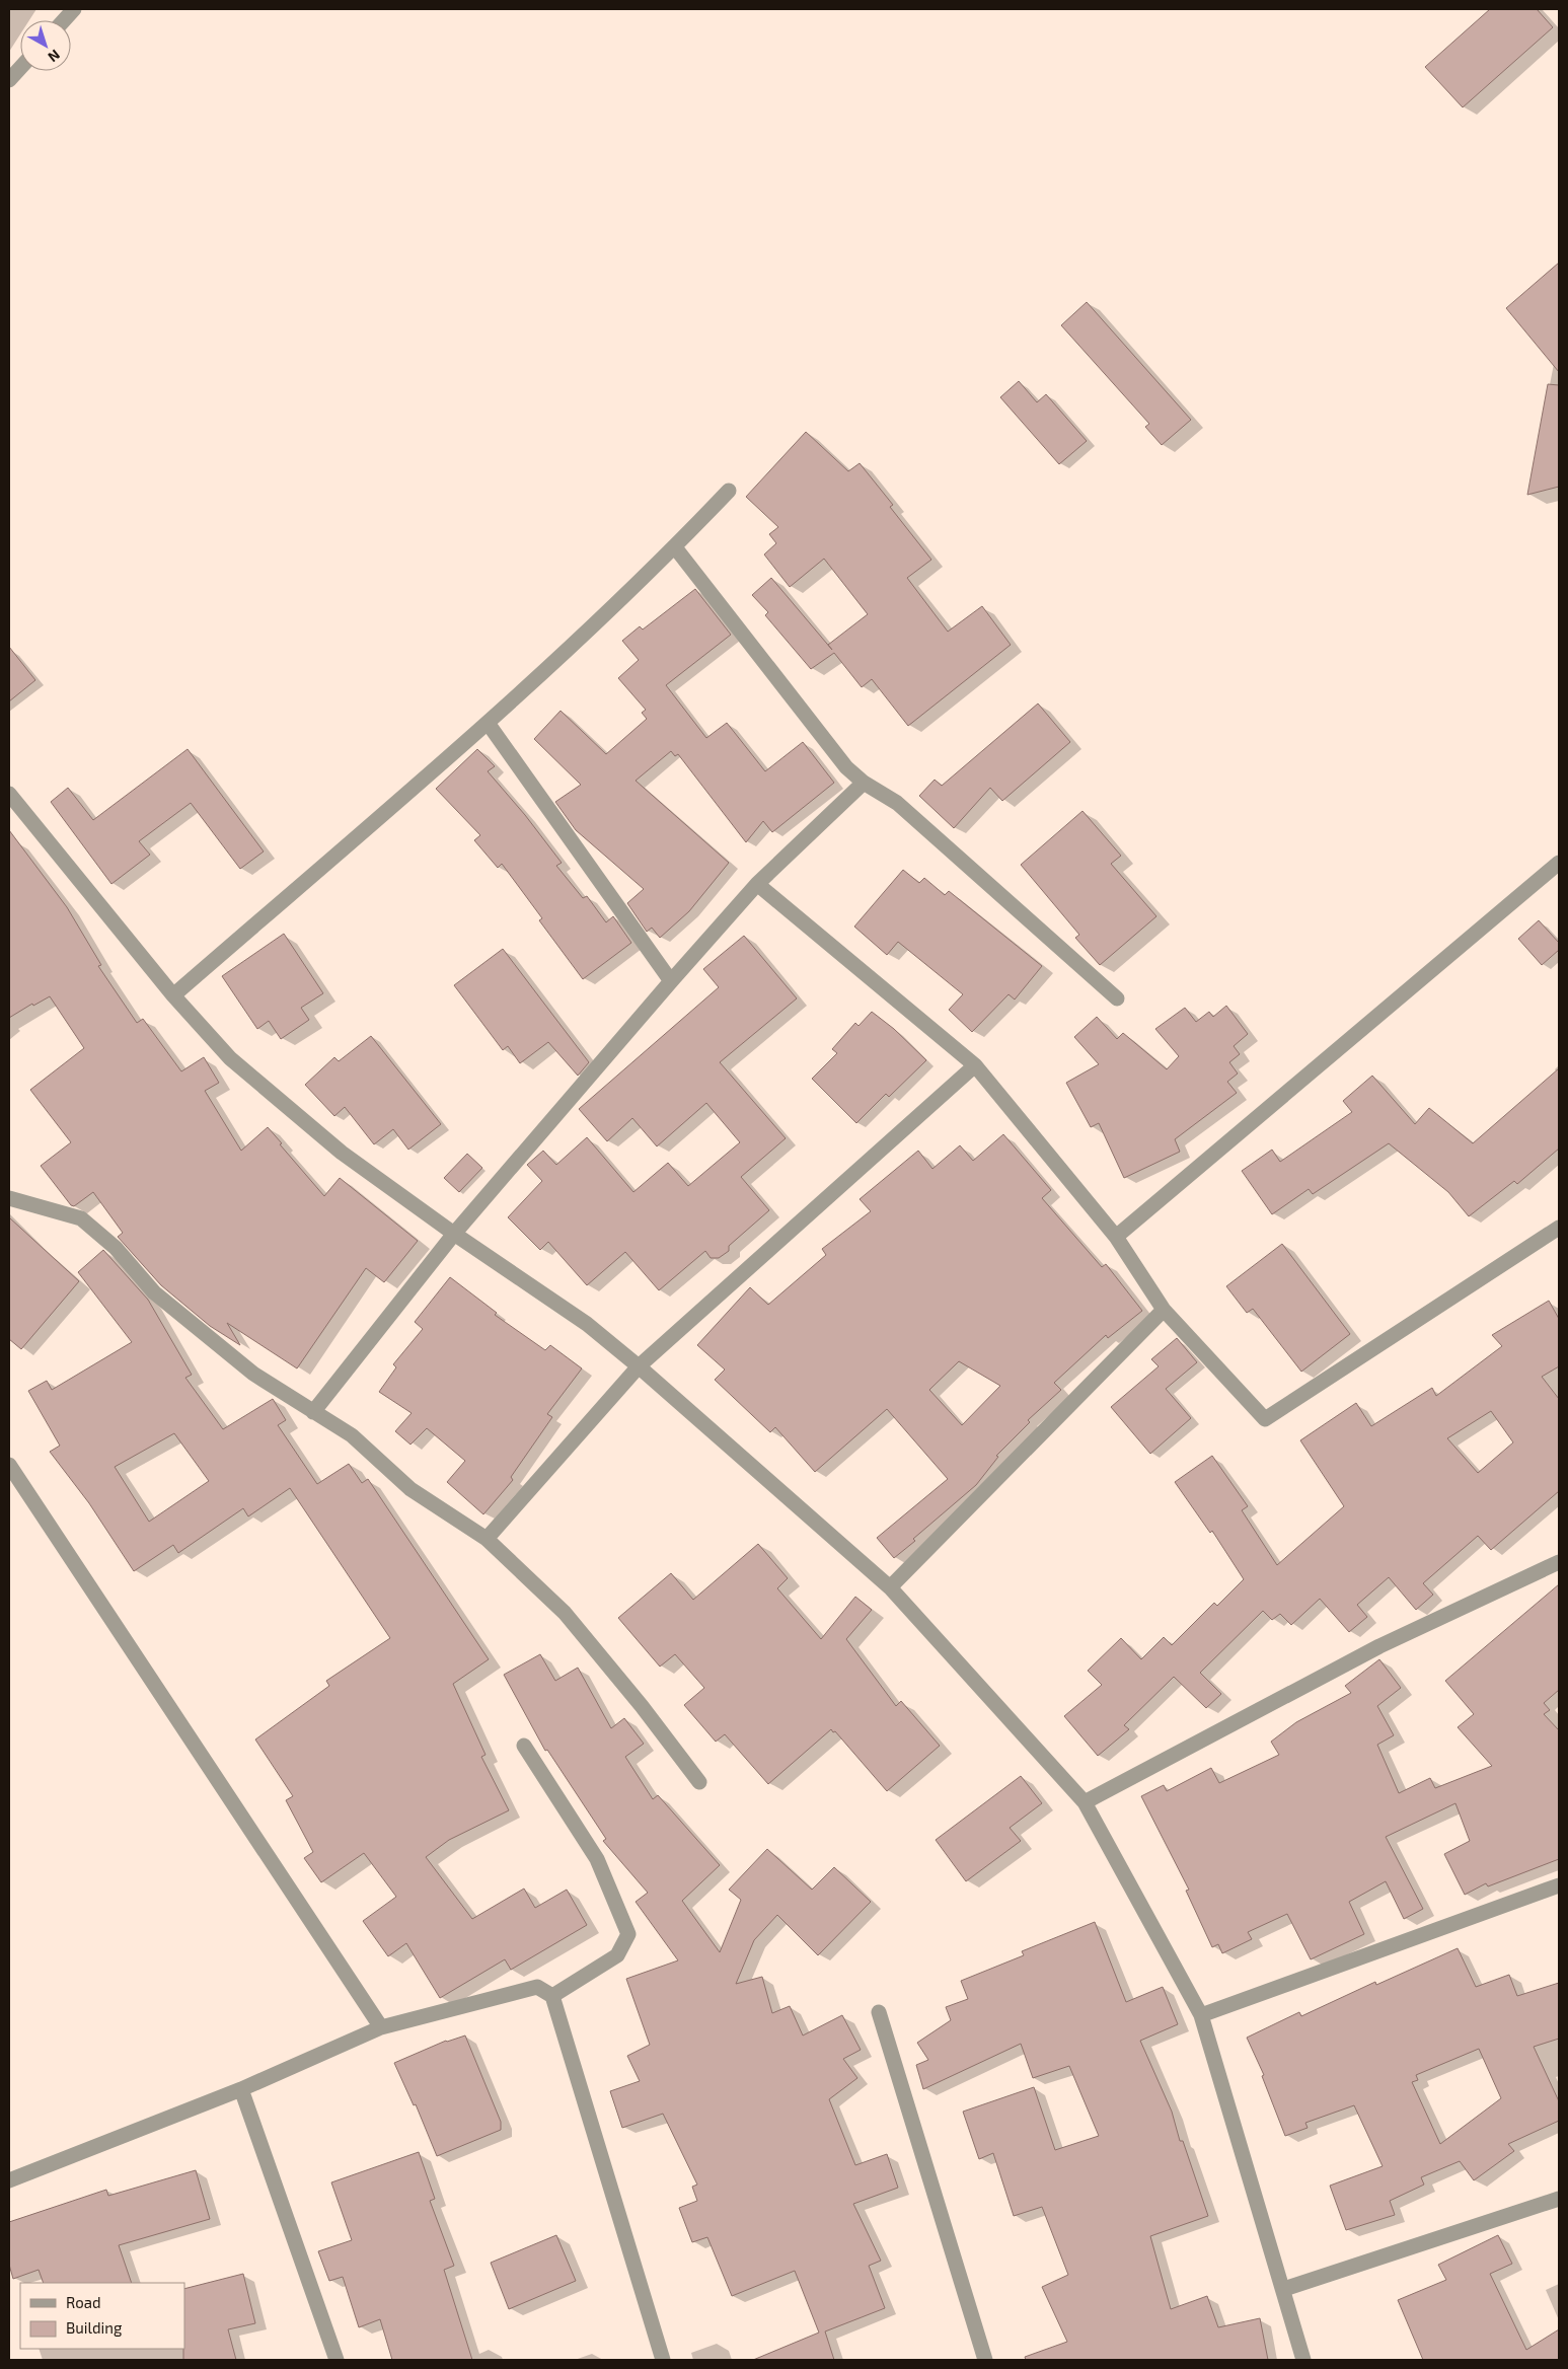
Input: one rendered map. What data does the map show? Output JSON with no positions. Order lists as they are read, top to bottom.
{
  "legend": ["Road", "Building"],
  "north": "bottom right"
}
